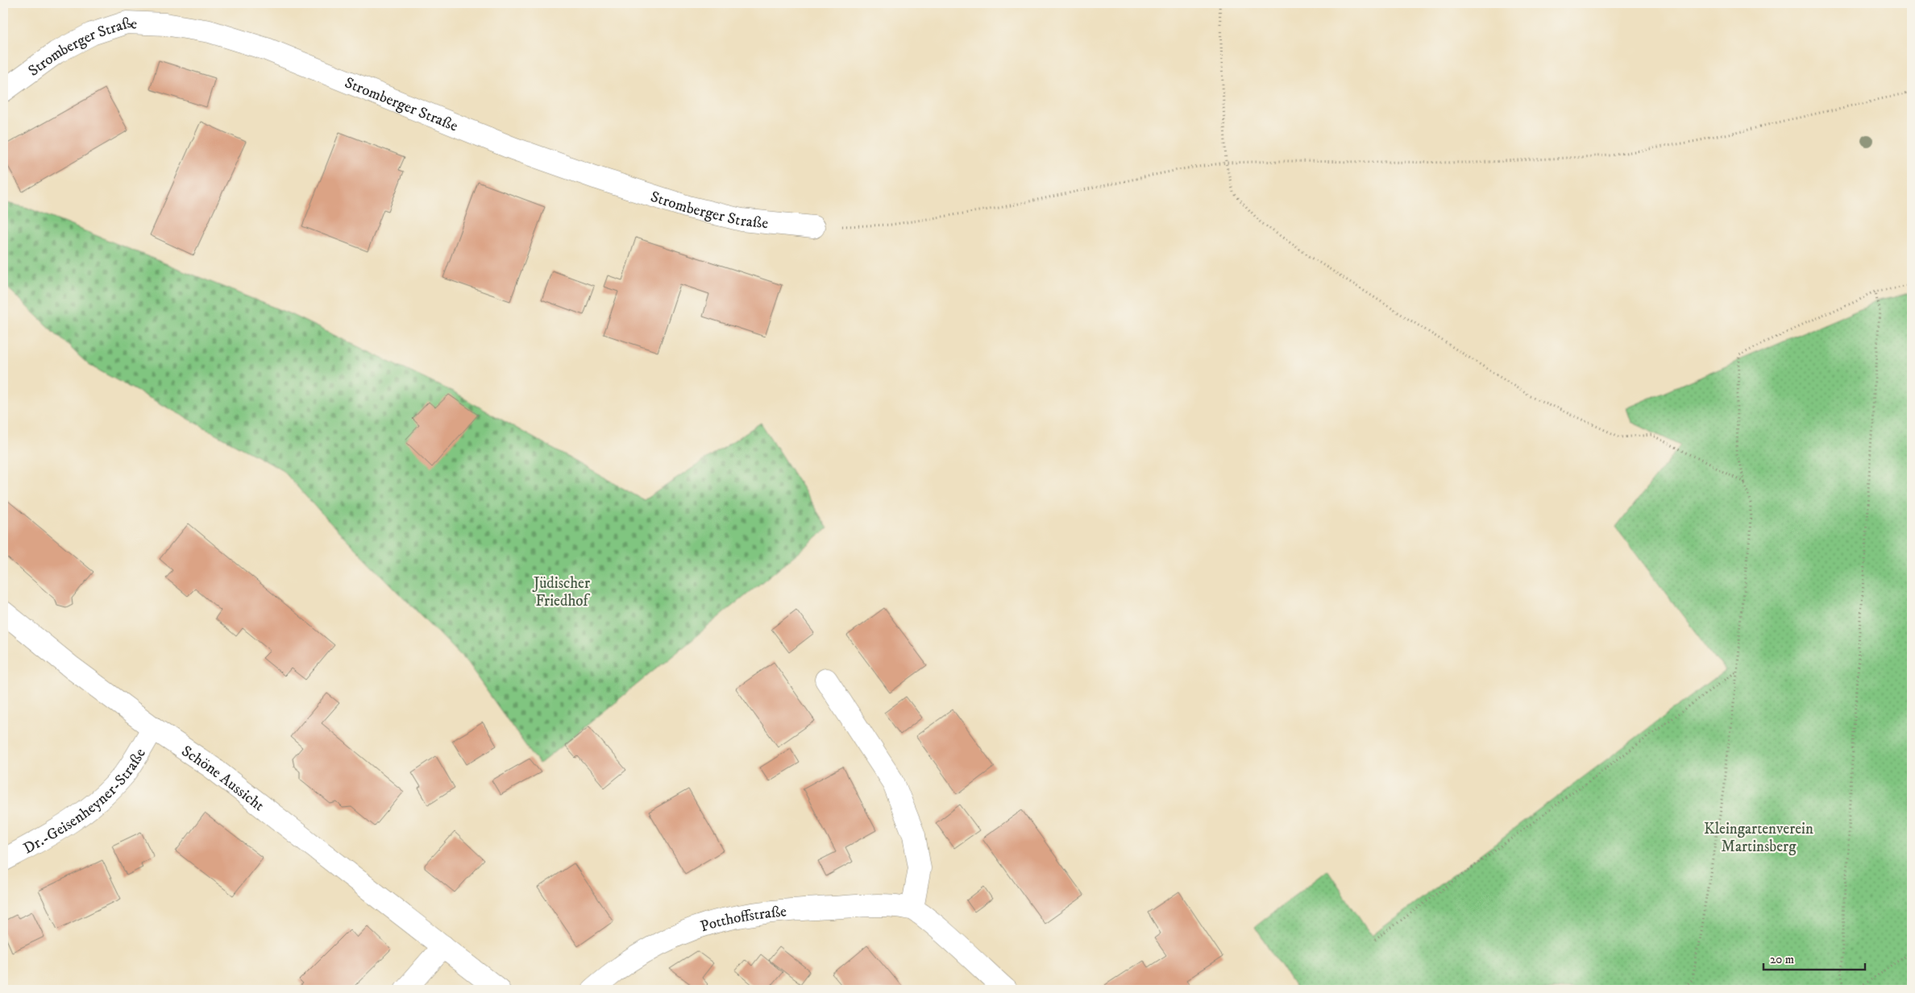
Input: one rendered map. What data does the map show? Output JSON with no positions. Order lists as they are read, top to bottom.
{
  "streets": {
    "street": [
      "Stromberger Straße",
      "Schöne Aussicht",
      "Dr.-Geisenheyner-Straße",
      "Potthoffstraße"
    ]
  },
  "crossings": [
    ["Schöne Aussicht", "Dr.-Geisenheyner-Straße"]
  ],
  "parks": ["Jüdischer Friedhof", "Kleingartenverein Martinsberg"],
  "scale_bar": "20 m"
}
